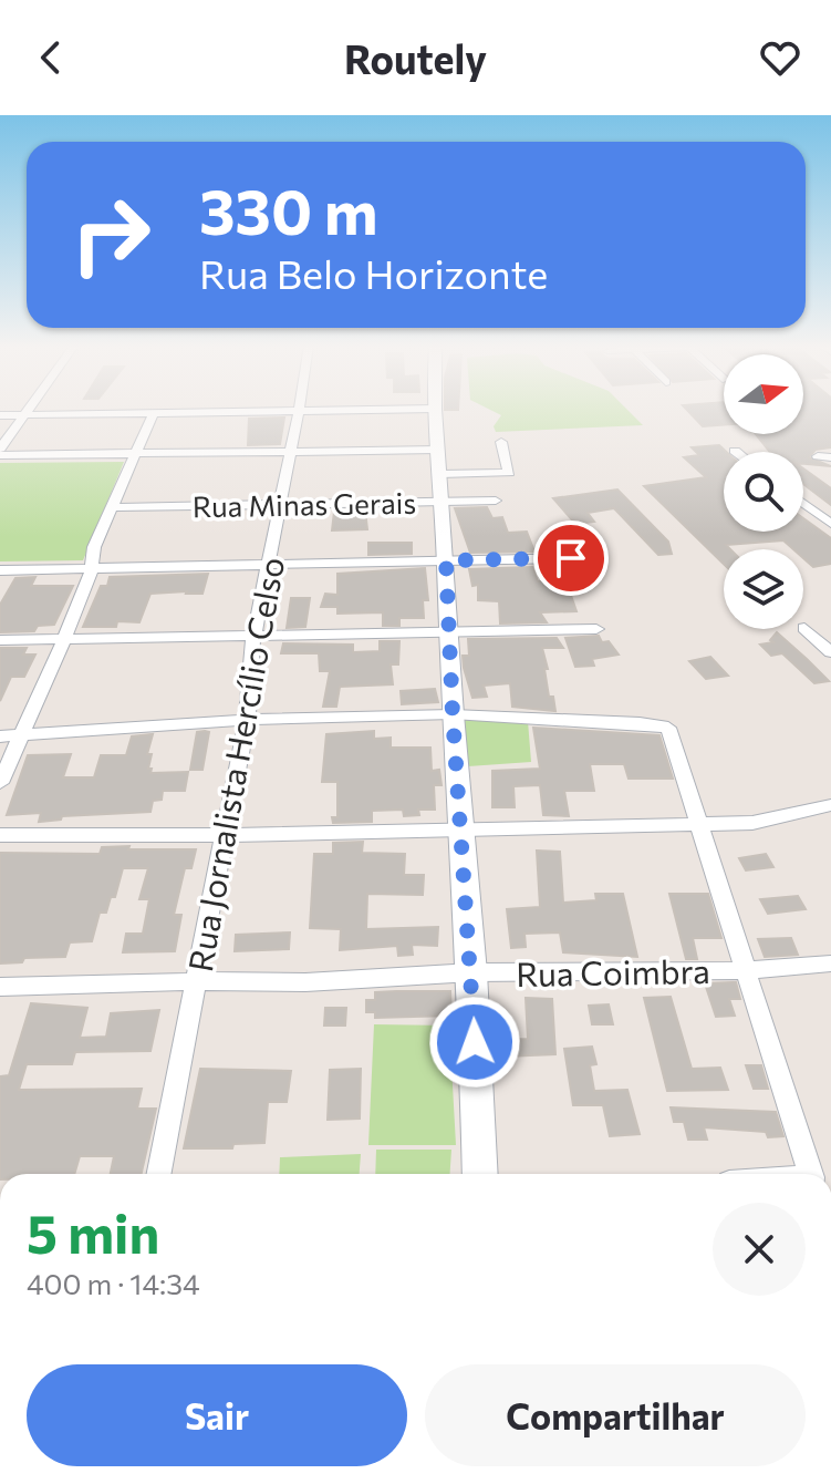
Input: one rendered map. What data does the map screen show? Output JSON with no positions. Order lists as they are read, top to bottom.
{
  "streets": {
    "street": ["Rua Minas Gerais", "Rua Jornalista Hercílio Celso", "Rua Coimbra"]
  },
  "crossings": [
    ["Rua Minas Gerais", "Rua Jornalista Hercílio Celso"],
    ["Rua Jornalista Hercílio Celso", "Rua Coimbra"]
  ],
  "north": "right",
  "page": {
    "header": "Routely",
    "turn": ["330 m", "Rua Belo Horizonte"],
    "heading": ["5 min", "400 m · 14:34"],
    "buttons": ["Sair", "Compartilhar"]
  }
}
